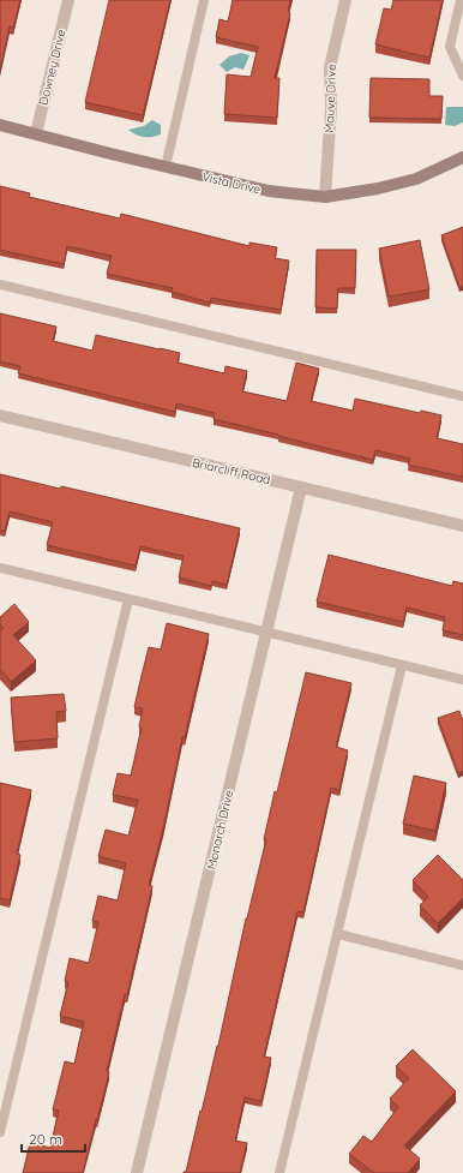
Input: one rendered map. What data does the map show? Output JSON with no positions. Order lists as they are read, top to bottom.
{
  "streets": {
    "street": [
      "Downey Drive",
      "Mauve Drive",
      "Vista Drive",
      "Briarcliff Road",
      "Monarch Drive"
    ]
  },
  "crossings": [
    ["Downey Drive", "Vista Drive"],
    ["Mauve Drive", "Vista Drive"],
    ["Briarcliff Road", "Monarch Drive"]
  ],
  "scale_bar": "20 m"
}
